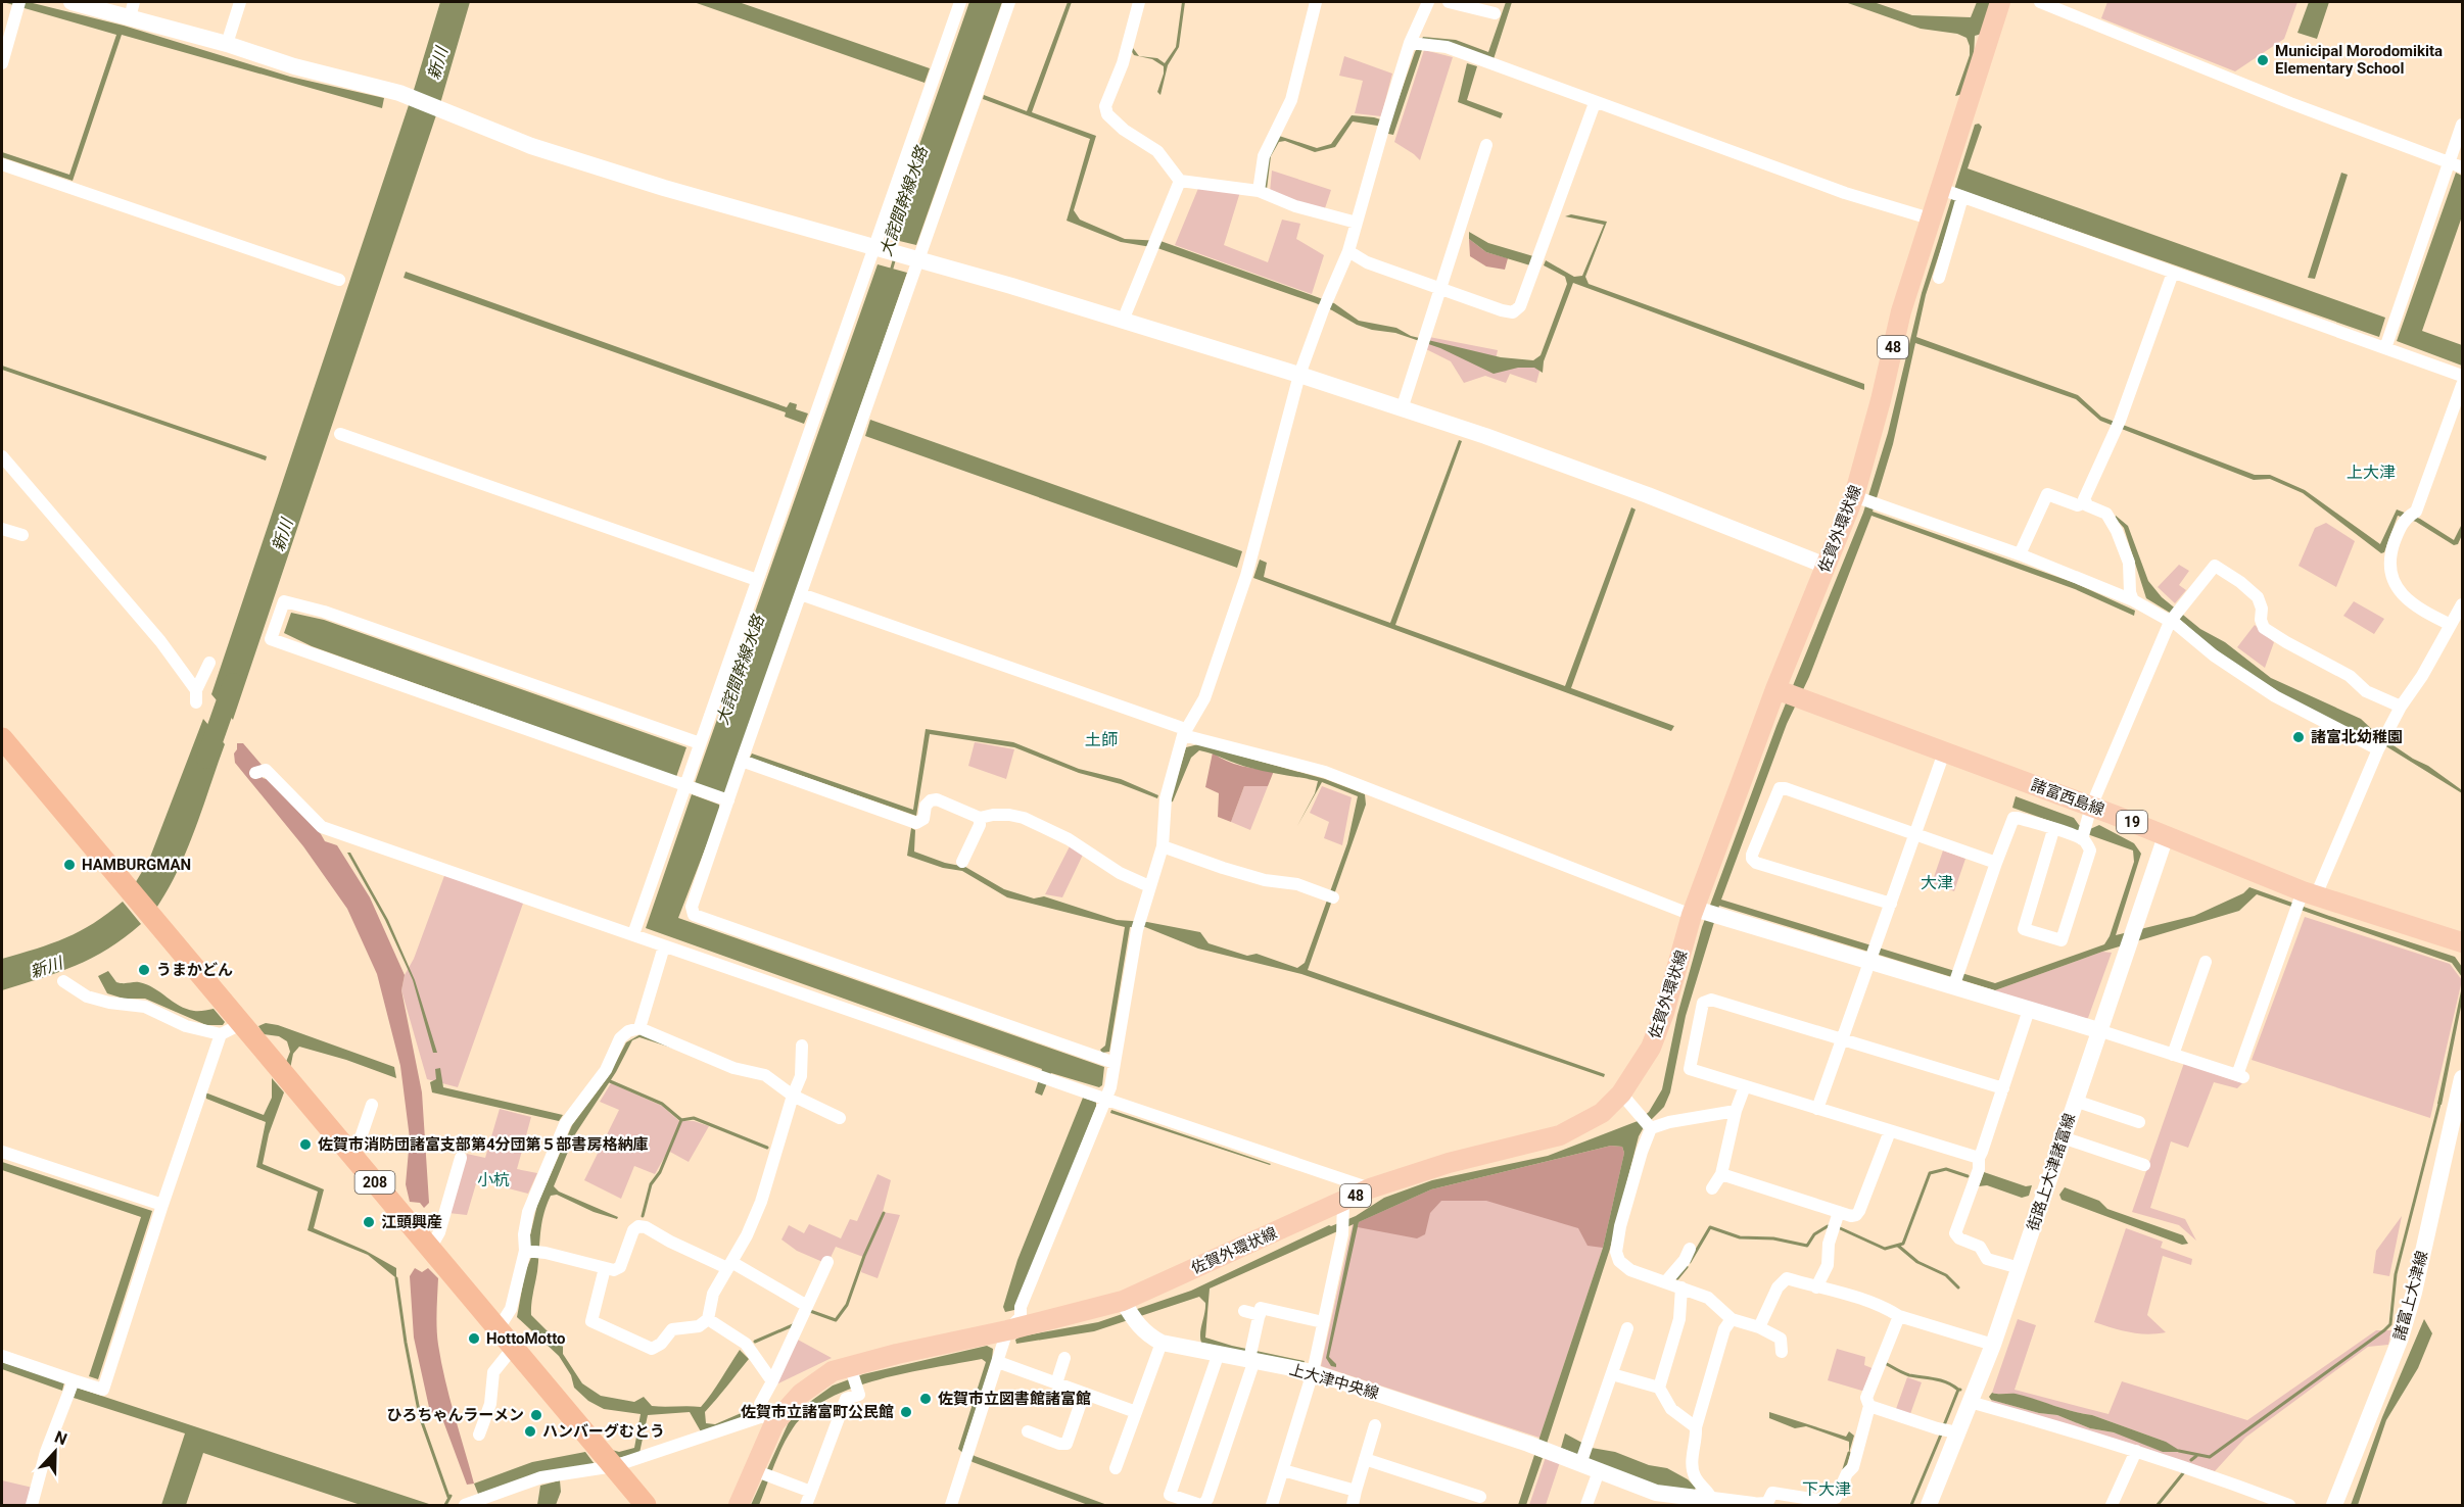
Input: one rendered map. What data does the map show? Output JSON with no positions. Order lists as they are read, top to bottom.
{
  "streets": {
    "highway": ["208"],
    "main road": [
      "48",
      "佐賀外環状線",
      "諸富西島線",
      "19"
    ],
    "street": ["街路上大津諸富線", "諸富上大津線", "上大津中央線"]
  },
  "crossings": [
    ["佐賀外環状線", "諸富西島線"],
    ["佐賀外環状線", "上大津中央線"],
    ["諸富西島線", "街路上大津諸富線"]
  ],
  "districts": [
    "上大津",
    "土師",
    "大津",
    "小杭",
    "下大津"
  ],
  "water": ["新川", "大詫間幹線水路"],
  "places": [
    "Municipal Morodomikita Elementary School",
    "諸富北幼稚園",
    "HAMBURGMAN",
    "うまかどん",
    "佐賀市消防団諸富支部第4分団第５部書房格納庫",
    "江頭興産",
    "HottoMotto",
    "佐賀市立図書館諸富館",
    "佐賀市立諸富町公民館",
    "ひろちゃんラーメン",
    "ハンバーグむとう"
  ],
  "north": "top"
}
